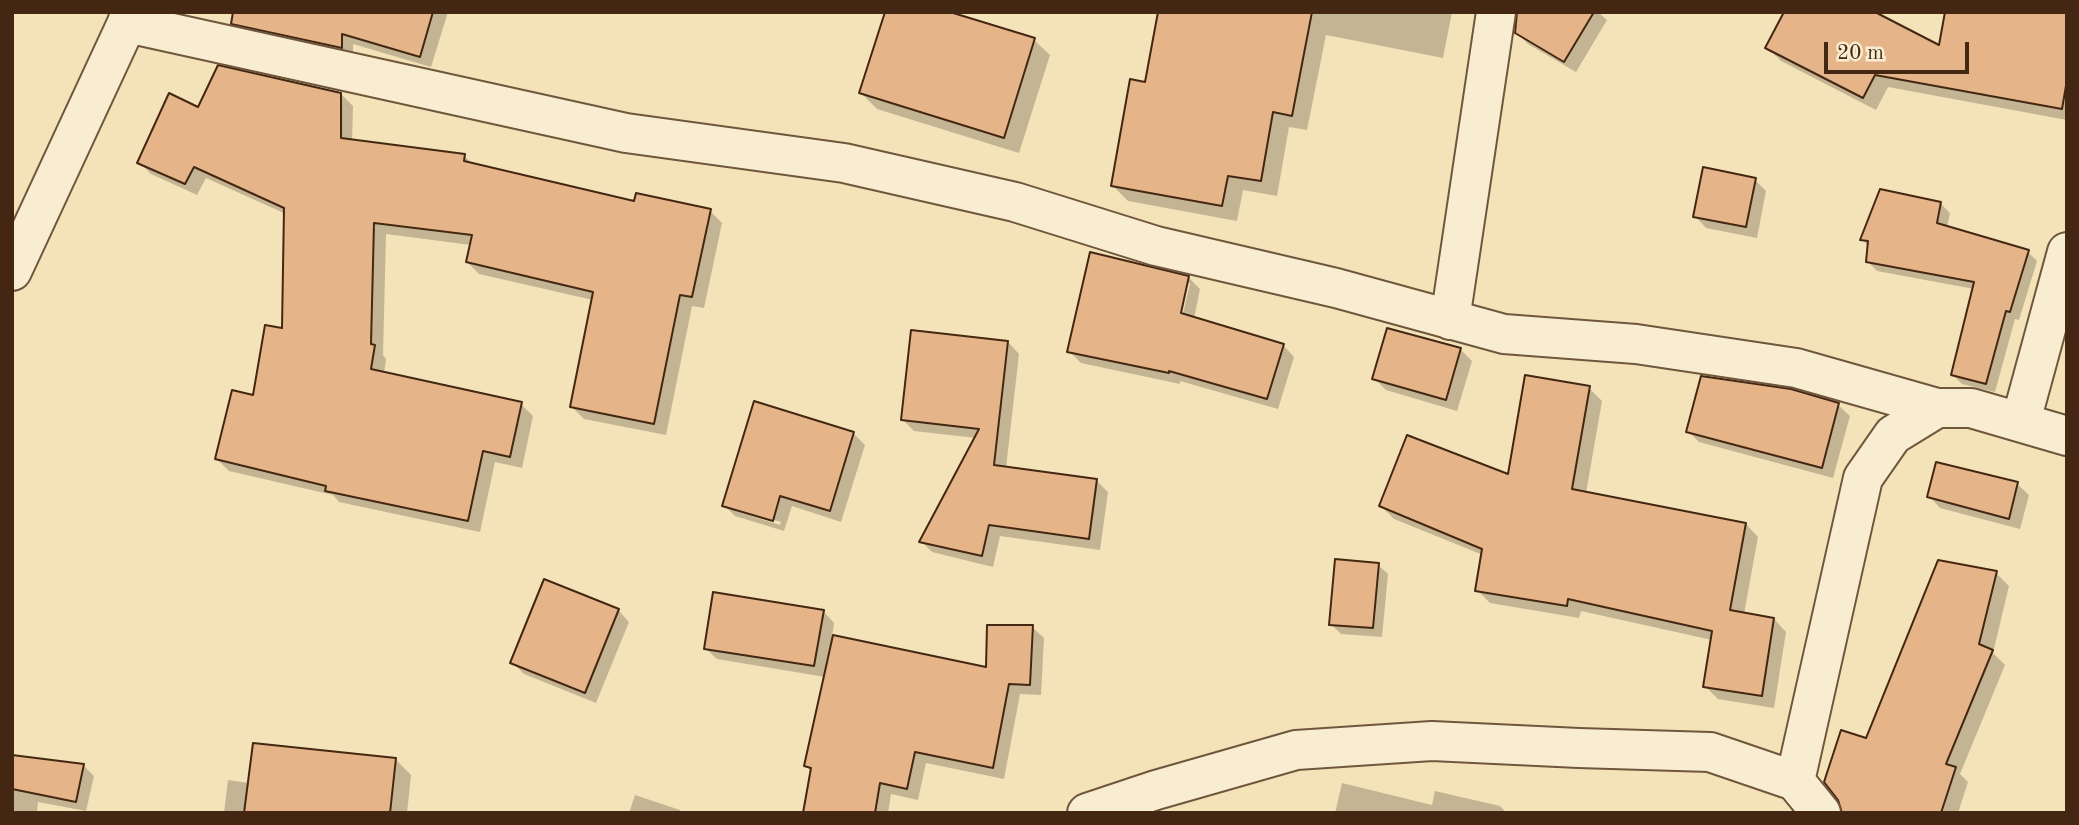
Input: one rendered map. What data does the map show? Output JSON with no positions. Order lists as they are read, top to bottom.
{
  "scale_bar": "20 m"
}
